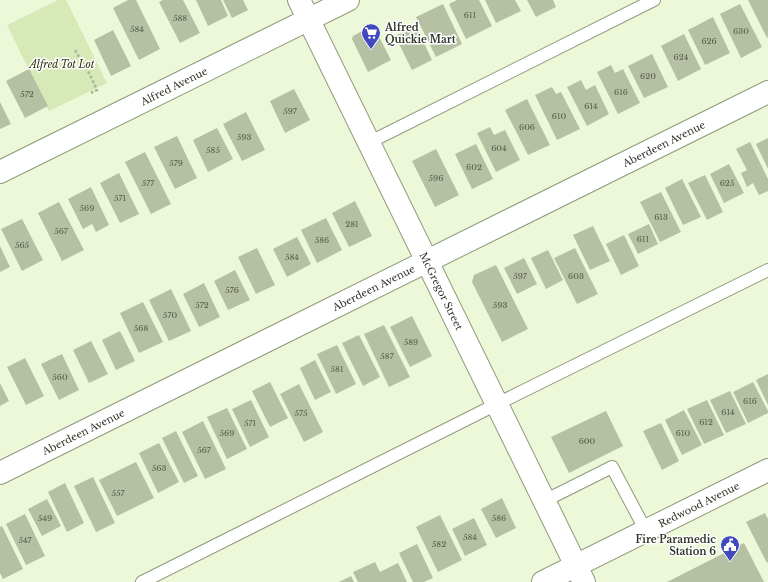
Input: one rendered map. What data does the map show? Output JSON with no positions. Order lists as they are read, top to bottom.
{
  "streets": {
    "street": [
      "Alfred Avenue",
      "Aberdeen Avenue",
      "McGregor Street",
      "Redwood Avenue"
    ]
  },
  "crossings": [
    ["Alfred Avenue", "McGregor Street"],
    ["Aberdeen Avenue", "McGregor Street"],
    ["McGregor Street", "Redwood Avenue"]
  ],
  "parks": ["Alfred Tot Lot"],
  "places": {
    "supermarket": ["Alfred Quickie Mart"],
    "public building": ["Fire Paramedic Station 6"]
  },
  "house_numbers": [
    "611",
    "588",
    "584",
    "630",
    "626",
    "624",
    "620",
    "616",
    "572",
    "614",
    "597",
    "610",
    "606",
    "593",
    "604",
    "585",
    "579",
    "602",
    "596",
    "577",
    "625",
    "571",
    "569",
    "613",
    "281",
    "567",
    "611",
    "586",
    "565",
    "584",
    "597",
    "603",
    "576",
    "572",
    "593",
    "570",
    "568",
    "589",
    "587",
    "581",
    "560",
    "616",
    "614",
    "575",
    "612",
    "571",
    "569",
    "610",
    "600",
    "567",
    "563",
    "557",
    "549",
    "586",
    "584",
    "547",
    "582"
  ]
}
